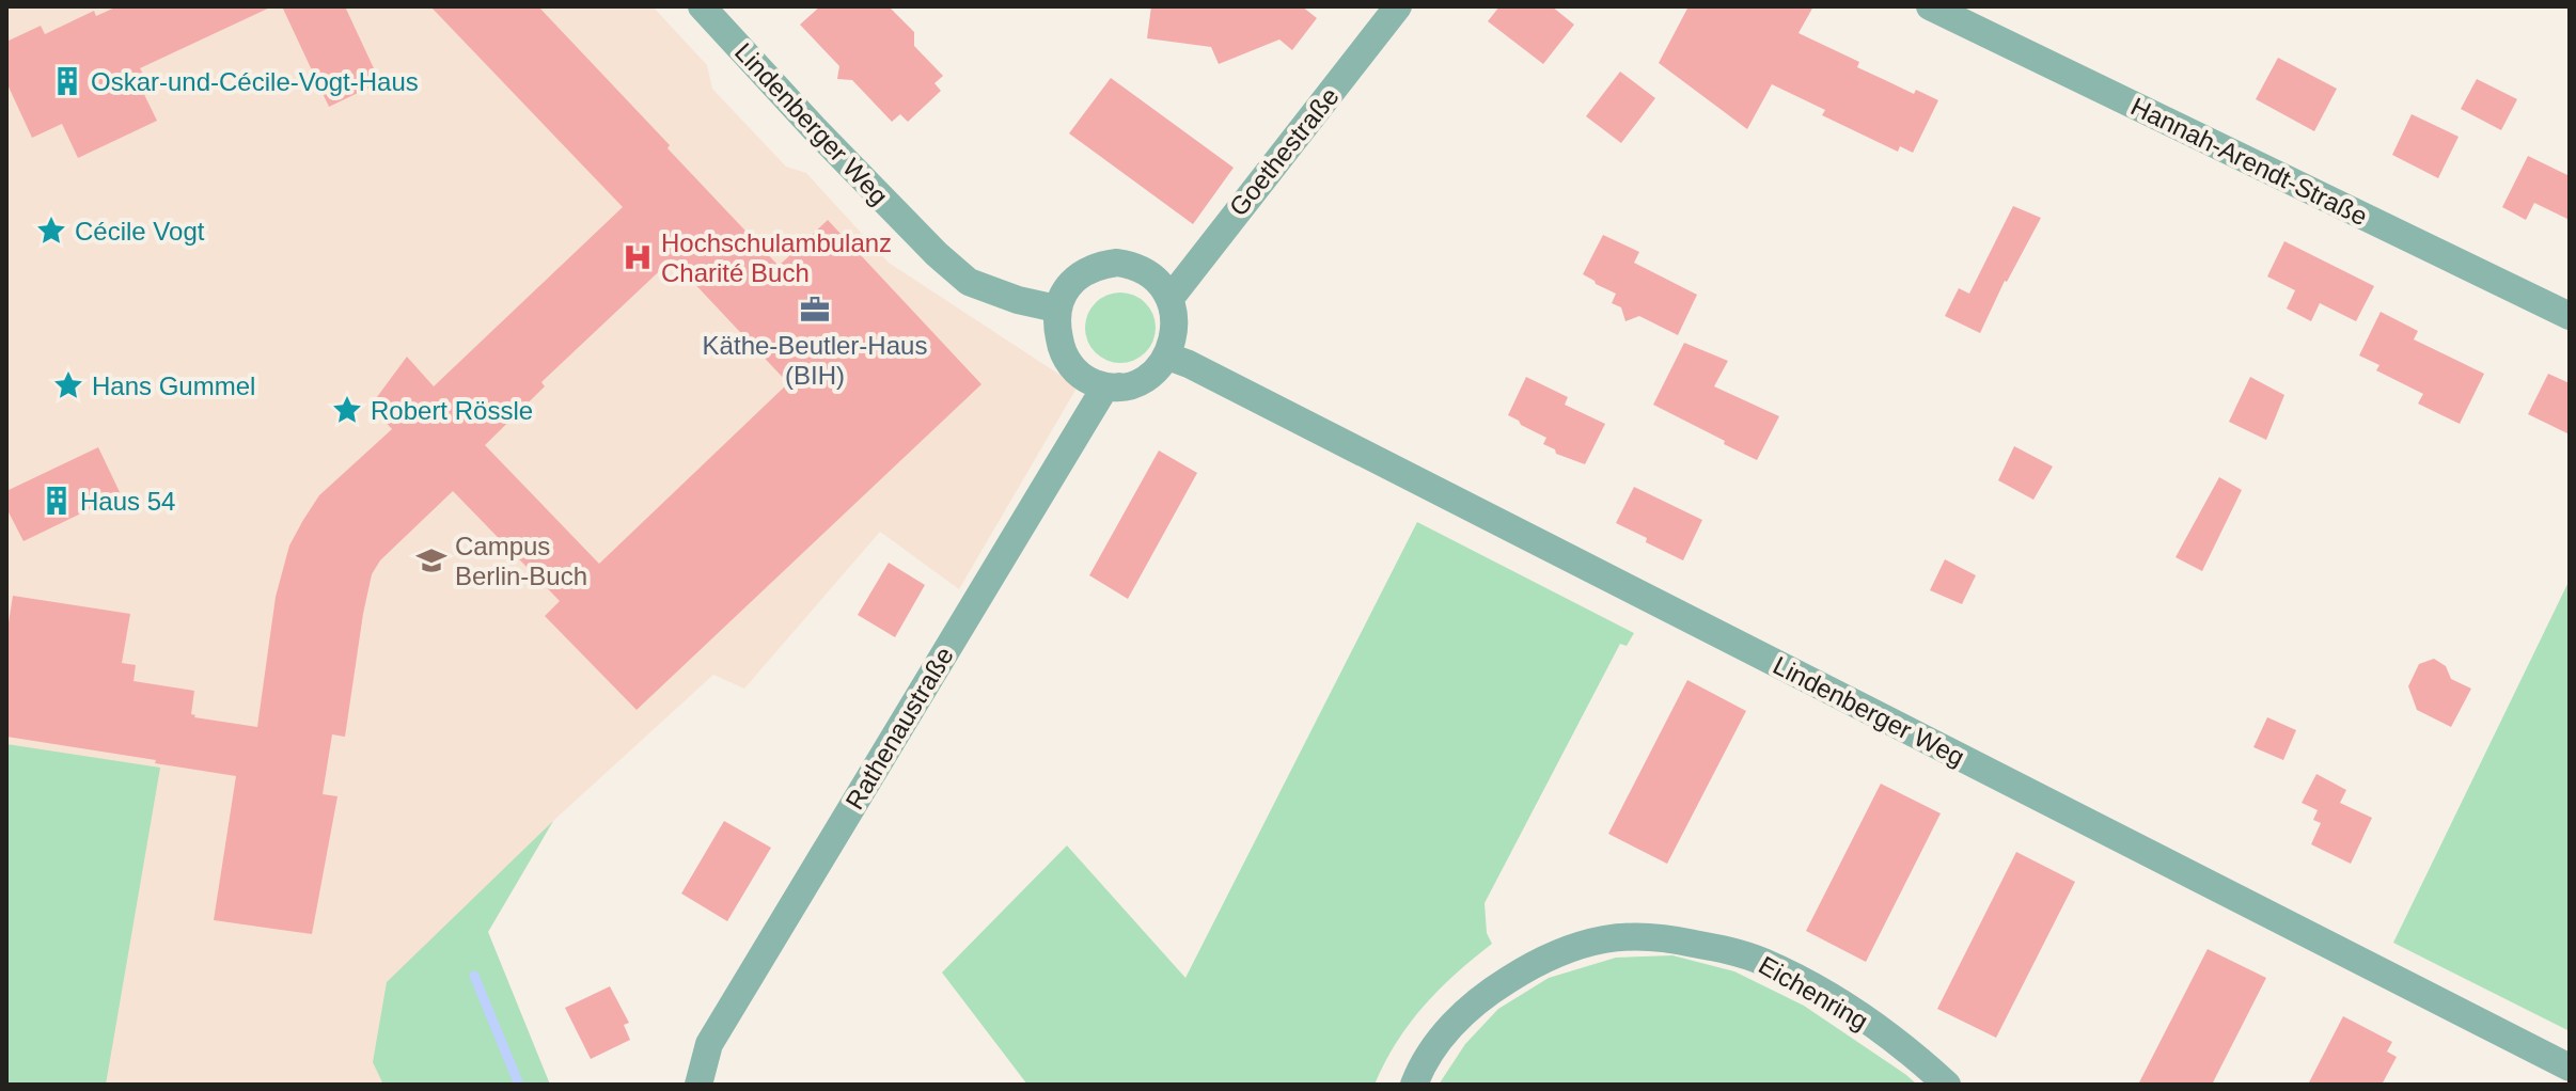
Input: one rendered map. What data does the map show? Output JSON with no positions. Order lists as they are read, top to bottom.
{
  "streets": {
    "street": [
      "Lindenberger Weg",
      "Goethestraße",
      "Hannah-Arendt-Straße",
      "Rathenaustraße",
      "Eichenring"
    ]
  },
  "crossings": [
    ["Lindenberger Weg", "Goethestraße"],
    ["Lindenberger Weg", "Rathenaustraße"],
    ["Goethestraße", "Rathenaustraße"]
  ],
  "places": {
    "building": ["Oskar-und-Cécile-Vogt-Haus", "Haus 54"],
    "place": ["Cécile Vogt", "Hans Gummel", "Robert Rössle"],
    "hospital": ["Hochschulambulanz Charité Buch"],
    "office": ["Käthe-Beutler-Haus (BIH)"],
    "school or university": ["Campus Berlin-Buch"]
  }
}
